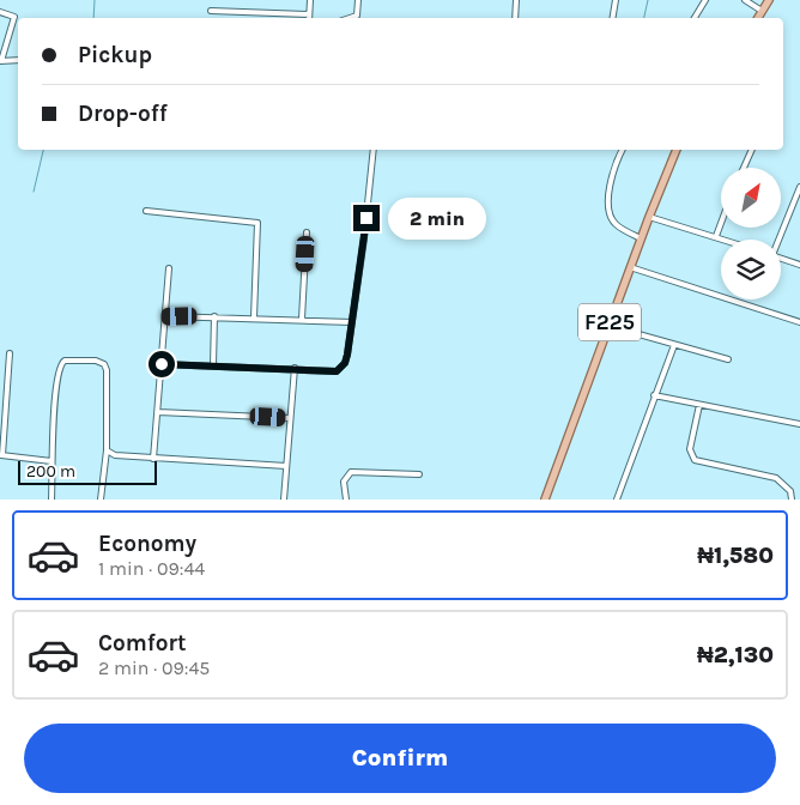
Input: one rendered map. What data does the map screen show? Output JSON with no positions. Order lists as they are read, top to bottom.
{
  "streets": {
    "main road": ["F225"]
  },
  "scale_bar": "200 m",
  "north": "top right",
  "page": {
    "banner": ["Pickup", "Drop-off"],
    "bubble": "2 min",
    "scale": "200 m",
    "list": [
      {
        "name": "Economy",
        "note": "1 min · 09:44",
        "value": "₦1,580"
      },
      {
        "name": "Comfort",
        "note": "2 min · 09:45",
        "value": "₦2,130"
      }
    ],
    "buttons": "Confirm"
  }
}
